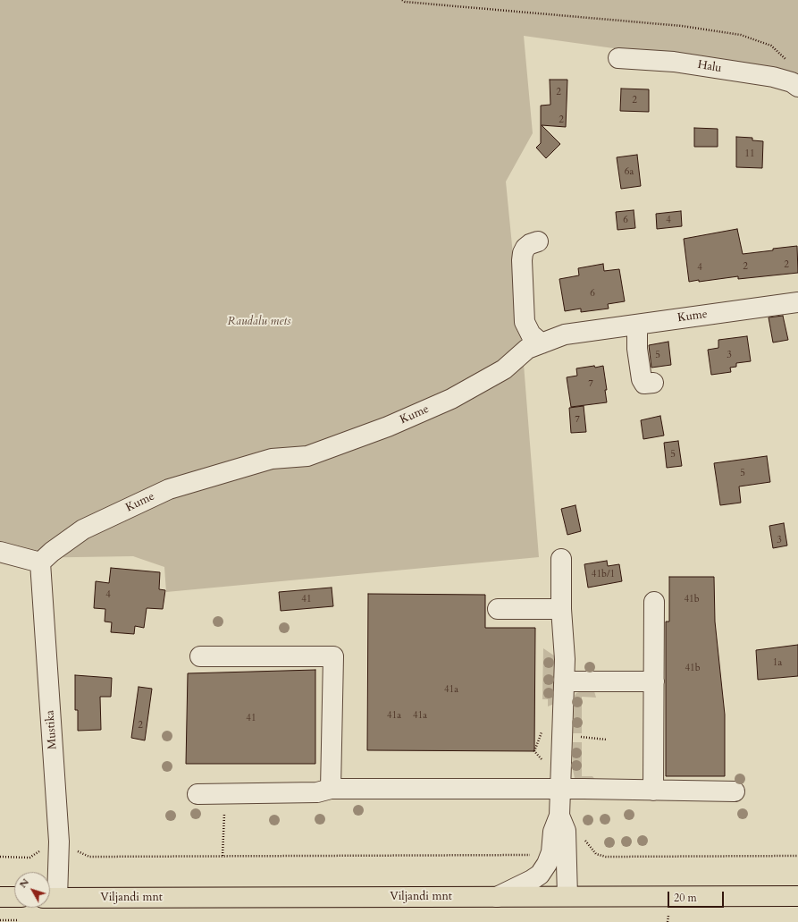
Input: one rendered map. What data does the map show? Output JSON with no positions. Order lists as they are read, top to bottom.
{
  "streets": {
    "main road": ["Viljandi mnt"],
    "street": ["Halu", "Kume", "Mustika"]
  },
  "crossings": [
    ["Kume", "Mustika"],
    ["Mustika", "Viljandi mnt"]
  ],
  "parks": ["Raudalu mets"],
  "house_numbers": [
    "2",
    "2",
    "2",
    "11",
    "6a",
    "6",
    "4",
    "2",
    "2",
    "4",
    "6",
    "5",
    "3",
    "7",
    "7",
    "5",
    "5",
    "3",
    "41b/1",
    "4",
    "41",
    "41b",
    "1a",
    "41b",
    "41a",
    "41a",
    "41a",
    "41",
    "2"
  ],
  "scale_bar": "20 m",
  "north": "top left"
}
